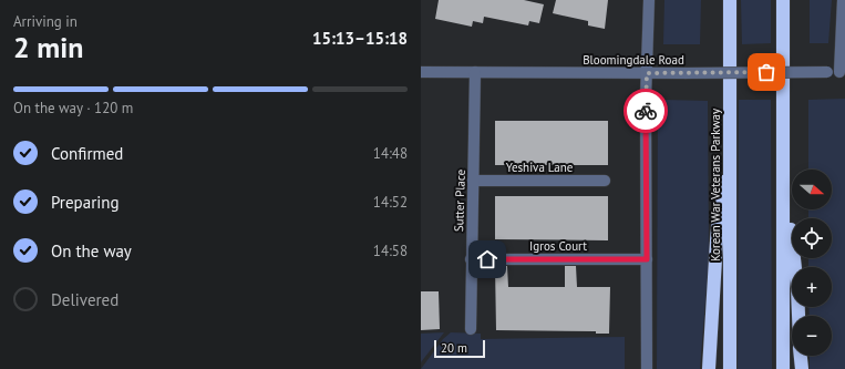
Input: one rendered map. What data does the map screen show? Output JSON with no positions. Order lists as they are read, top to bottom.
{
  "streets": {
    "highway": ["Korean War Veterans Parkway"],
    "street": [
      "Bloomingdale Road",
      "Yeshiva Lane",
      "Sutter Place",
      "Igros Court"
    ]
  },
  "crossings": [
    ["Bloomingdale Road", "Sutter Place"],
    ["Yeshiva Lane", "Sutter Place"],
    ["Sutter Place", "Igros Court"]
  ],
  "scale_bar": "20 m",
  "north": "right",
  "page": {
    "heading": ["2 min", "Arriving in", "15:13–15:18"],
    "bar": "On the way · 120 m",
    "list": [
      ["Confirmed", "14:48"],
      ["Preparing", "14:52"],
      ["On the way", "14:58"],
      "Delivered"
    ],
    "map_buttons": ["+", "−"],
    "scale": "20 m"
  }
}
